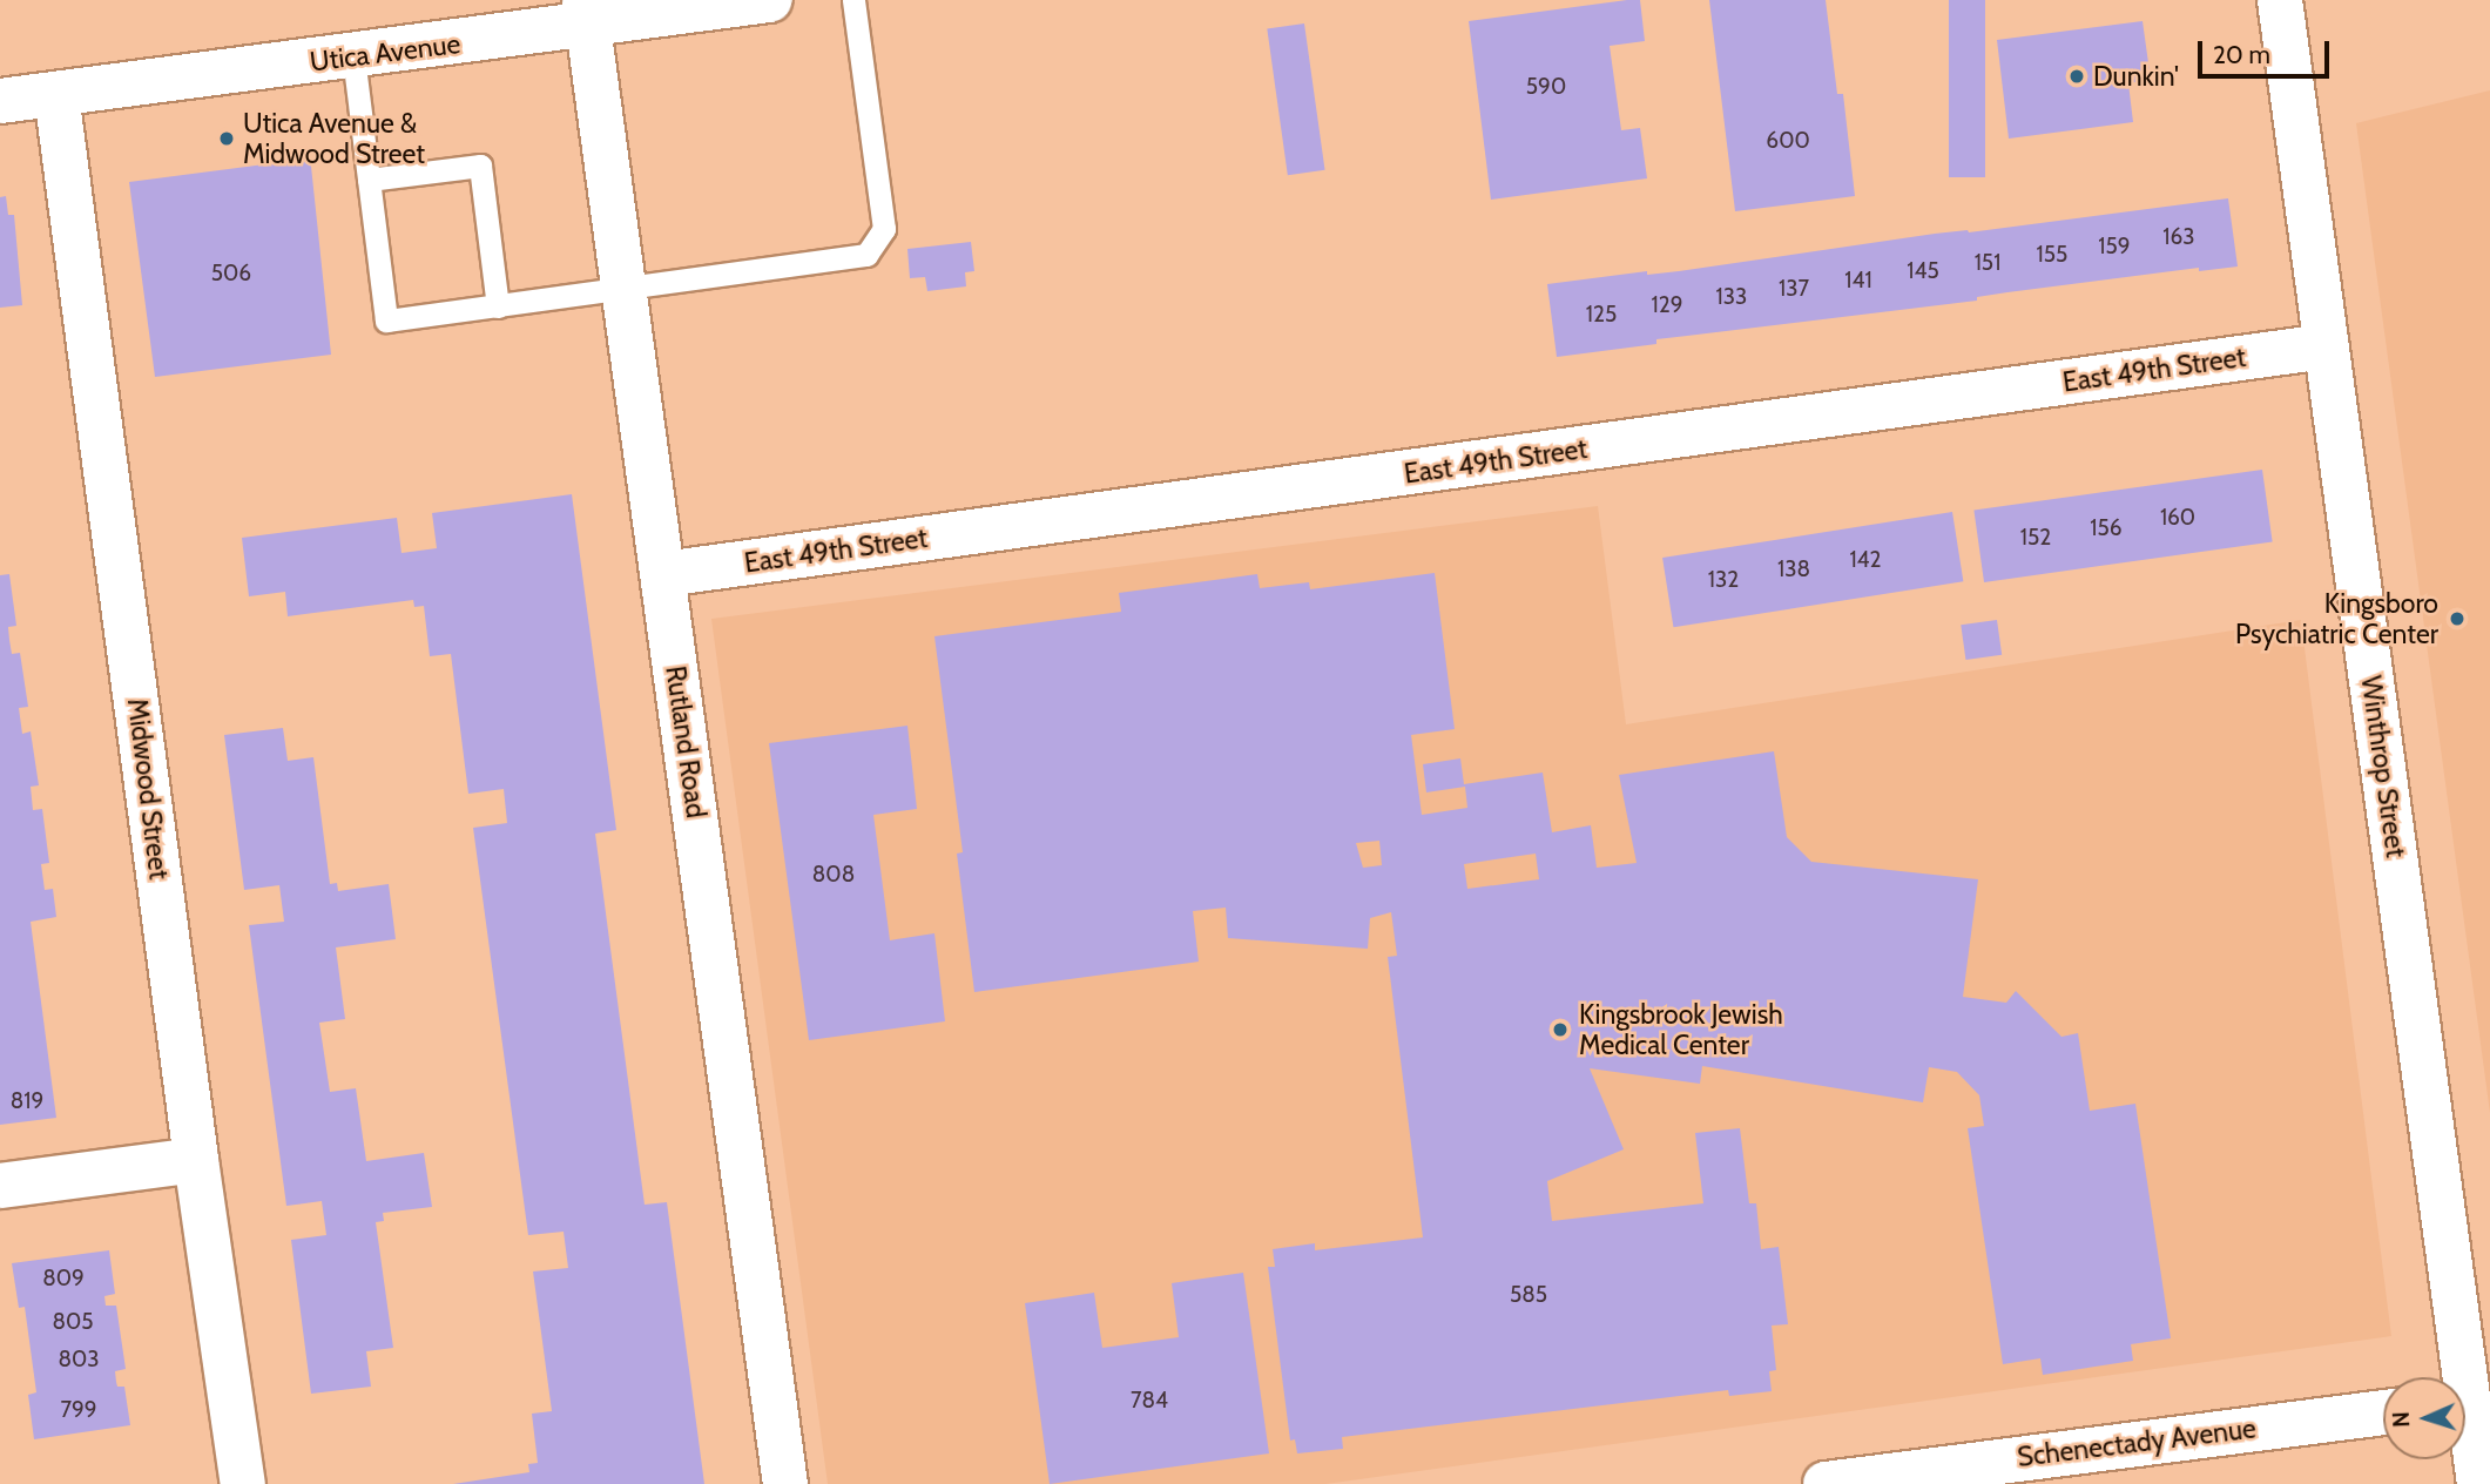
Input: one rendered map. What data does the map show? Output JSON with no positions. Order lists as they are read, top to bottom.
{
  "streets": {
    "street": [
      "Utica Avenue",
      "East 49th Street",
      "Rutland Road",
      "Winthrop Street",
      "Midwood Street",
      "Schenectady Avenue"
    ]
  },
  "crossings": [
    ["Utica Avenue", "Rutland Road"],
    ["Utica Avenue", "Midwood Street"],
    ["East 49th Street", "Rutland Road"],
    ["East 49th Street", "Winthrop Street"]
  ],
  "places": [
    "Dunkin'",
    "Utica Avenue & Midwood Street",
    "Kingsboro Psychiatric Center",
    "Kingsbrook Jewish Medical Center"
  ],
  "house_numbers": [
    "590",
    "600",
    "163",
    "159",
    "155",
    "151",
    "145",
    "506",
    "141",
    "137",
    "133",
    "129",
    "125",
    "160",
    "156",
    "152",
    "142",
    "138",
    "132",
    "808",
    "819",
    "809",
    "585",
    "805",
    "803",
    "784",
    "799"
  ],
  "scale_bar": "20 m",
  "north": "left"
}
